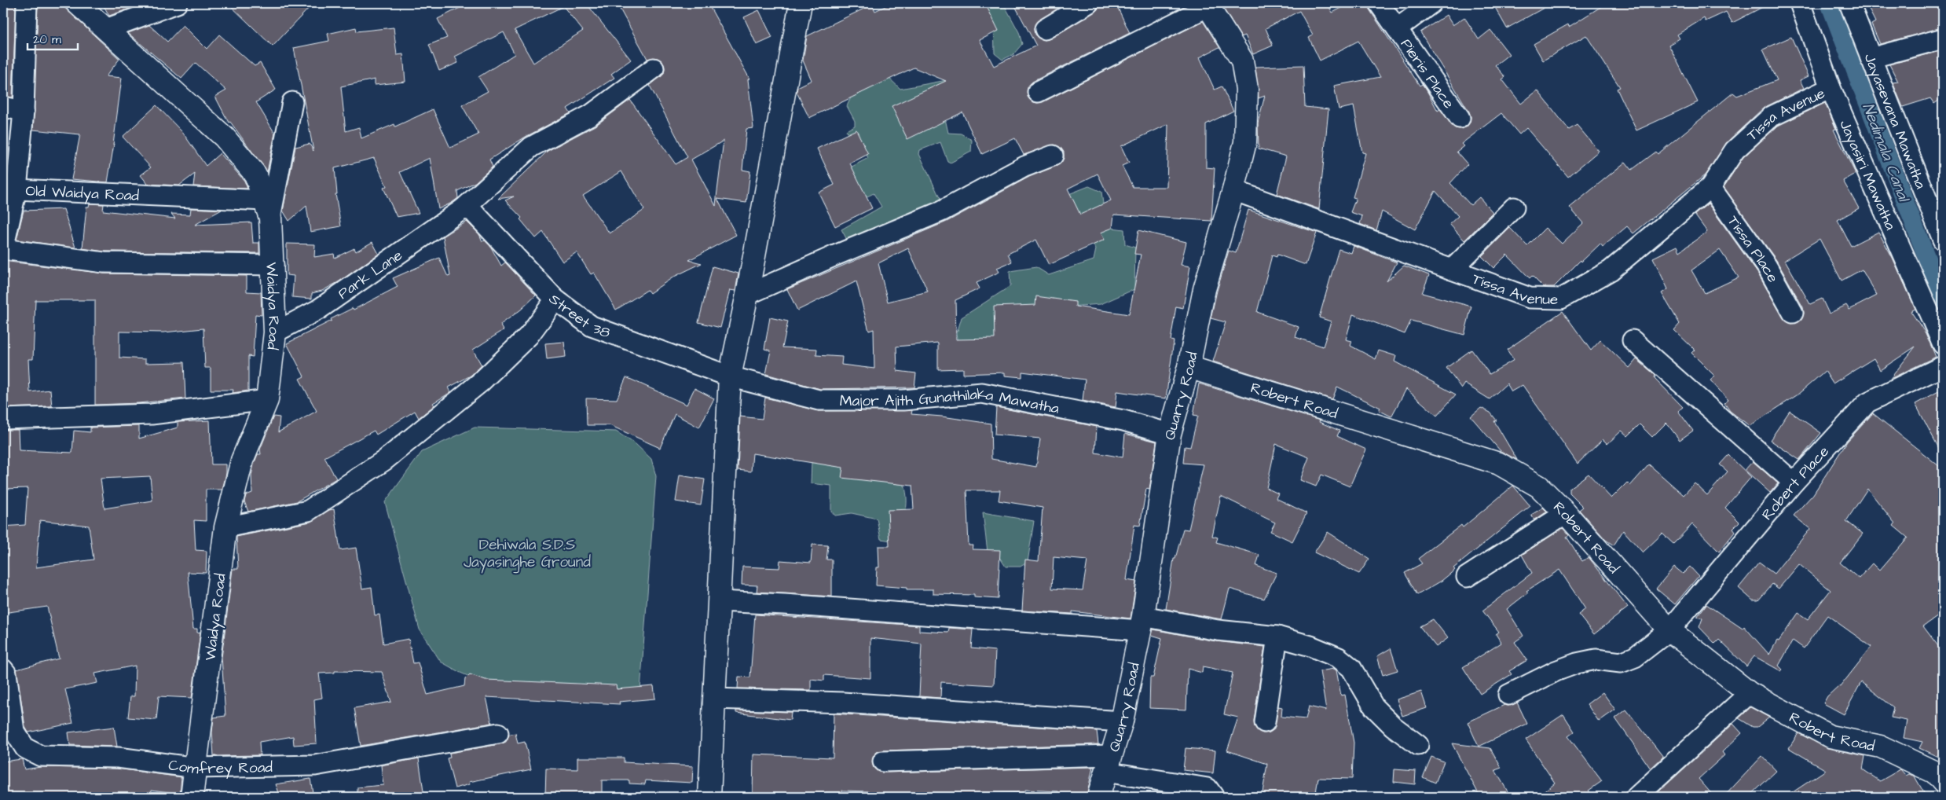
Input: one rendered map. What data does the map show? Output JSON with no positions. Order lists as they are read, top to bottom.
{
  "streets": {
    "street": [
      "Pieris Place",
      "Tissa Avenue",
      "Jayasevana Mawatha",
      "Jayasiri Mawatha",
      "Old Waidya Road",
      "Tissa Place",
      "Park Lane",
      "Waidya Road",
      "Street 38",
      "Quarry Road",
      "Robert Road",
      "Major Ajith Gunathilaka Mawatha",
      "Robert Place",
      "Comfrey Road"
    ]
  },
  "crossings": [
    ["Tissa Avenue", "Jayasiri Mawatha"],
    ["Tissa Avenue", "Tissa Place"],
    ["Tissa Avenue", "Quarry Road"],
    ["Old Waidya Road", "Waidya Road"],
    ["Park Lane", "Waidya Road"],
    ["Park Lane", "Street 38"],
    ["Waidya Road", "Comfrey Road"],
    ["Street 38", "Major Ajith Gunathilaka Mawatha"],
    ["Quarry Road", "Robert Road"],
    ["Quarry Road", "Major Ajith Gunathilaka Mawatha"],
    ["Robert Road", "Robert Place"]
  ],
  "water": ["Nedimala Canal"],
  "parks": ["Dehiwala S.D.S Jayasinghe Ground"],
  "scale_bar": "20 m"
}
